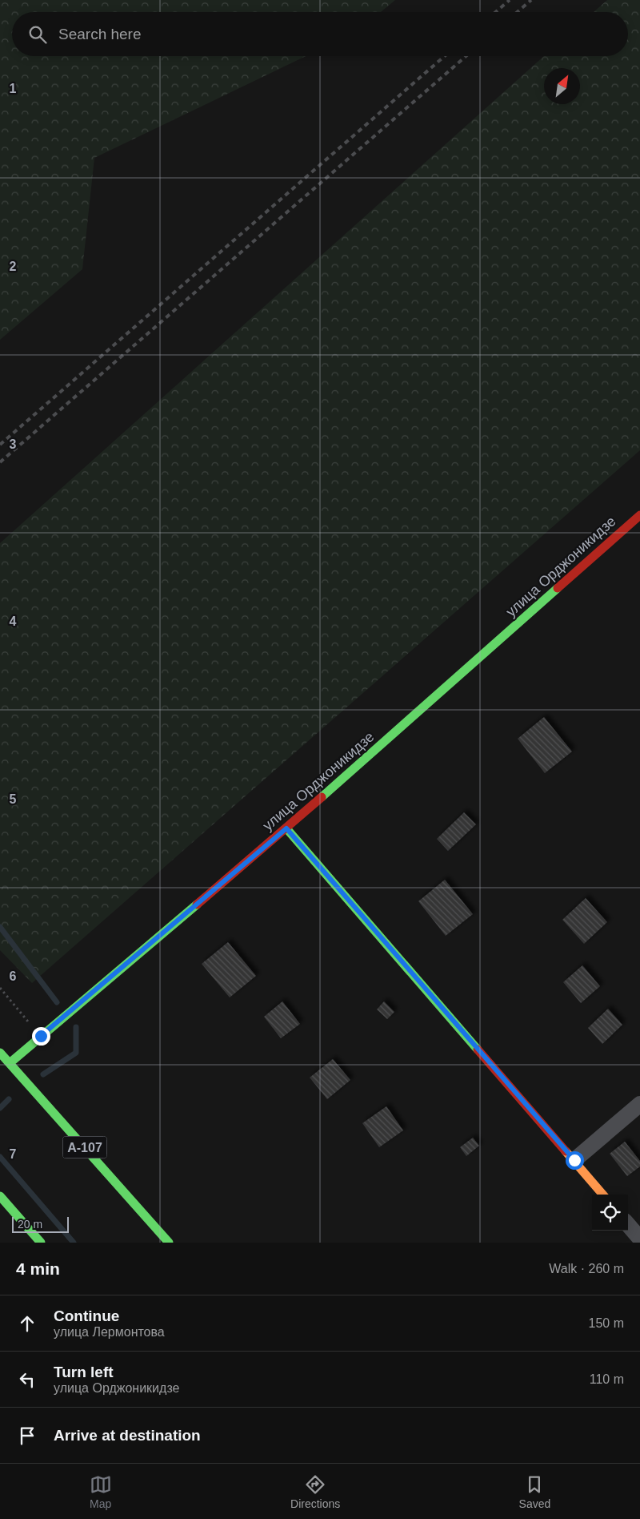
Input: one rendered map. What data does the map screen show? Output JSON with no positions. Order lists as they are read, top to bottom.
{
  "streets": {
    "main road": ["улица Орджоникидзе", "А-107"]
  },
  "crossings": [
    ["улица Орджоникидзе", "А-107"]
  ],
  "scale_bar": "20 m",
  "north": "top right",
  "page": {
    "search": "Search here",
    "scale": "20 m",
    "heading": ["4 min", "Walk · 260 m"],
    "list": [
      ["Continue", "улица Лермонтова", "150 m"],
      ["Turn left", "улица Орджоникидзе", "110 m"],
      "Arrive at destination"
    ],
    "nav": ["Map", "Directions", "Saved"]
  },
  "grid": {
    "rows": [
      "1",
      "2",
      "3",
      "4",
      "5",
      "6",
      "7"
    ]
  }
}
